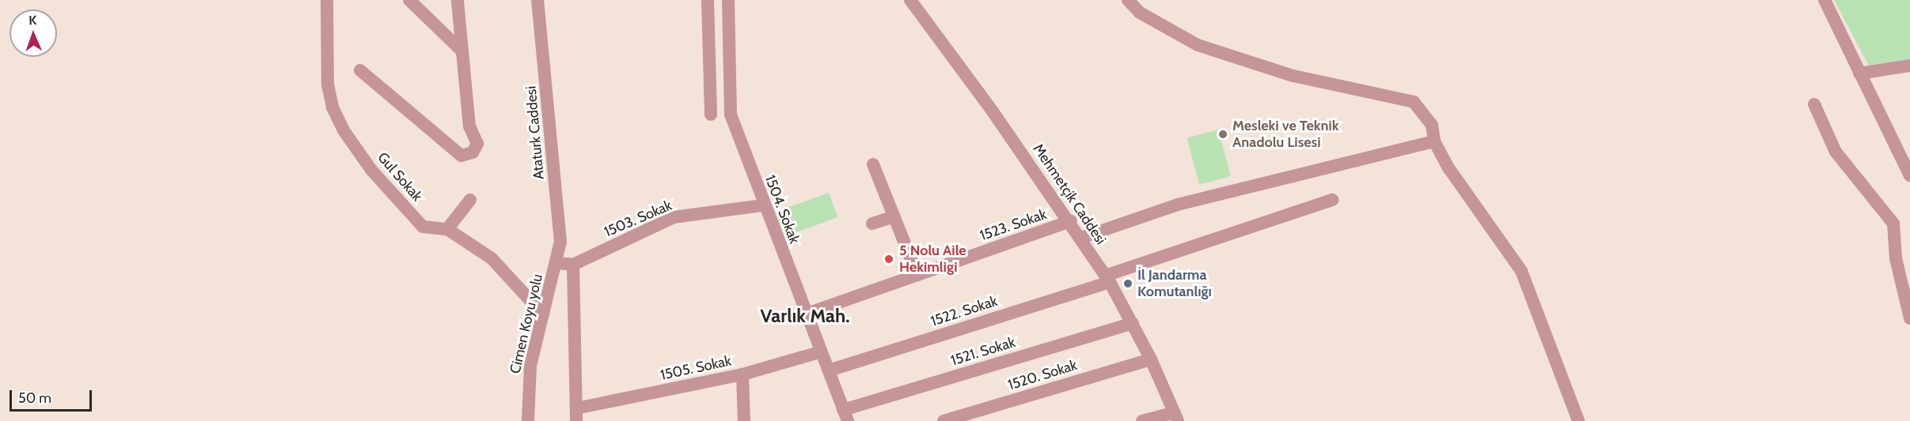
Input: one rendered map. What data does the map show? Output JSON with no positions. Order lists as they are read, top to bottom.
{
  "streets": {
    "street": [
      "Ataturk Caddesi",
      "Gul Sokak",
      "Mehmetçik Caddesi",
      "1504. Sokak",
      "1503. Sokak",
      "1523. Sokak",
      "1522. Sokak",
      "Cimen Koyu yolu",
      "1521. Sokak",
      "1505. Sokak",
      "1520. Sokak"
    ]
  },
  "crossings": [
    ["Ataturk Caddesi", "Cimen Koyu yolu"],
    ["Gul Sokak", "Cimen Koyu yolu"],
    ["Mehmetçik Caddesi", "1523. Sokak"],
    ["Mehmetçik Caddesi", "1522. Sokak"],
    ["Mehmetçik Caddesi", "1521. Sokak"],
    ["Mehmetçik Caddesi", "1520. Sokak"],
    ["1504. Sokak", "1503. Sokak"],
    ["1504. Sokak", "1523. Sokak"],
    ["1504. Sokak", "1522. Sokak"],
    ["1504. Sokak", "1521. Sokak"],
    ["1504. Sokak", "1505. Sokak"]
  ],
  "districts": ["Varlık Mah."],
  "places": ["Mesleki ve Teknik Anadolu Lisesi", "5 Nolu Aile Hekimligi", "İl Jandarma Komutanlığı"],
  "scale_bar": "50 m",
  "north": "top"
}
